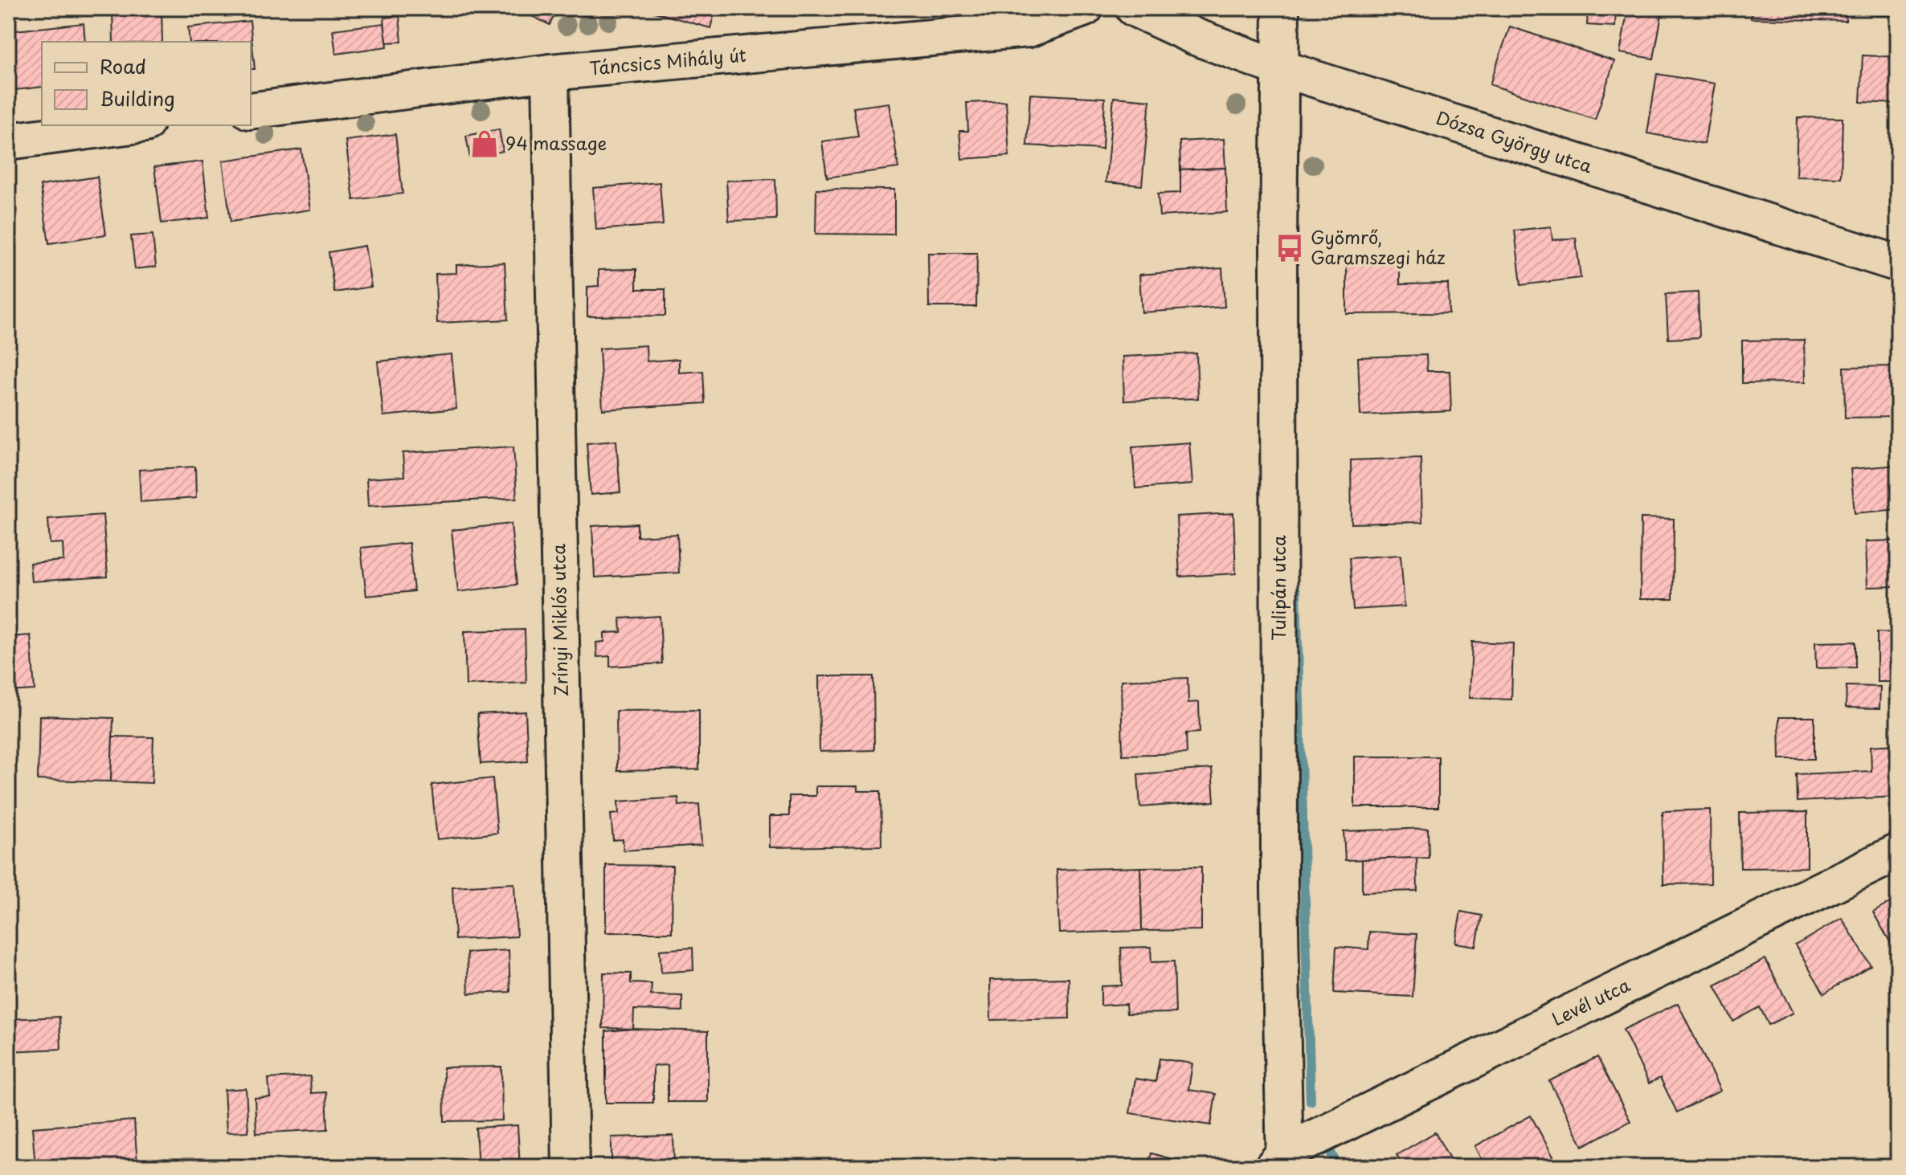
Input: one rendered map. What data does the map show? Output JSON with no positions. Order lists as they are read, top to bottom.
{
  "streets": {
    "street": [
      "Táncsics Mihály út",
      "Dózsa György utca",
      "Tulipán utca",
      "Zrínyi Miklós utca",
      "Levél utca"
    ]
  },
  "crossings": [
    ["Táncsics Mihály út", "Zrínyi Miklós utca"],
    ["Dózsa György utca", "Tulipán utca"],
    ["Tulipán utca", "Levél utca"]
  ],
  "places": {
    "shop": ["94 massage"],
    "bus stop": ["Gyömrő, Garamszegi ház"]
  },
  "legend": ["Road", "Building"]
}
